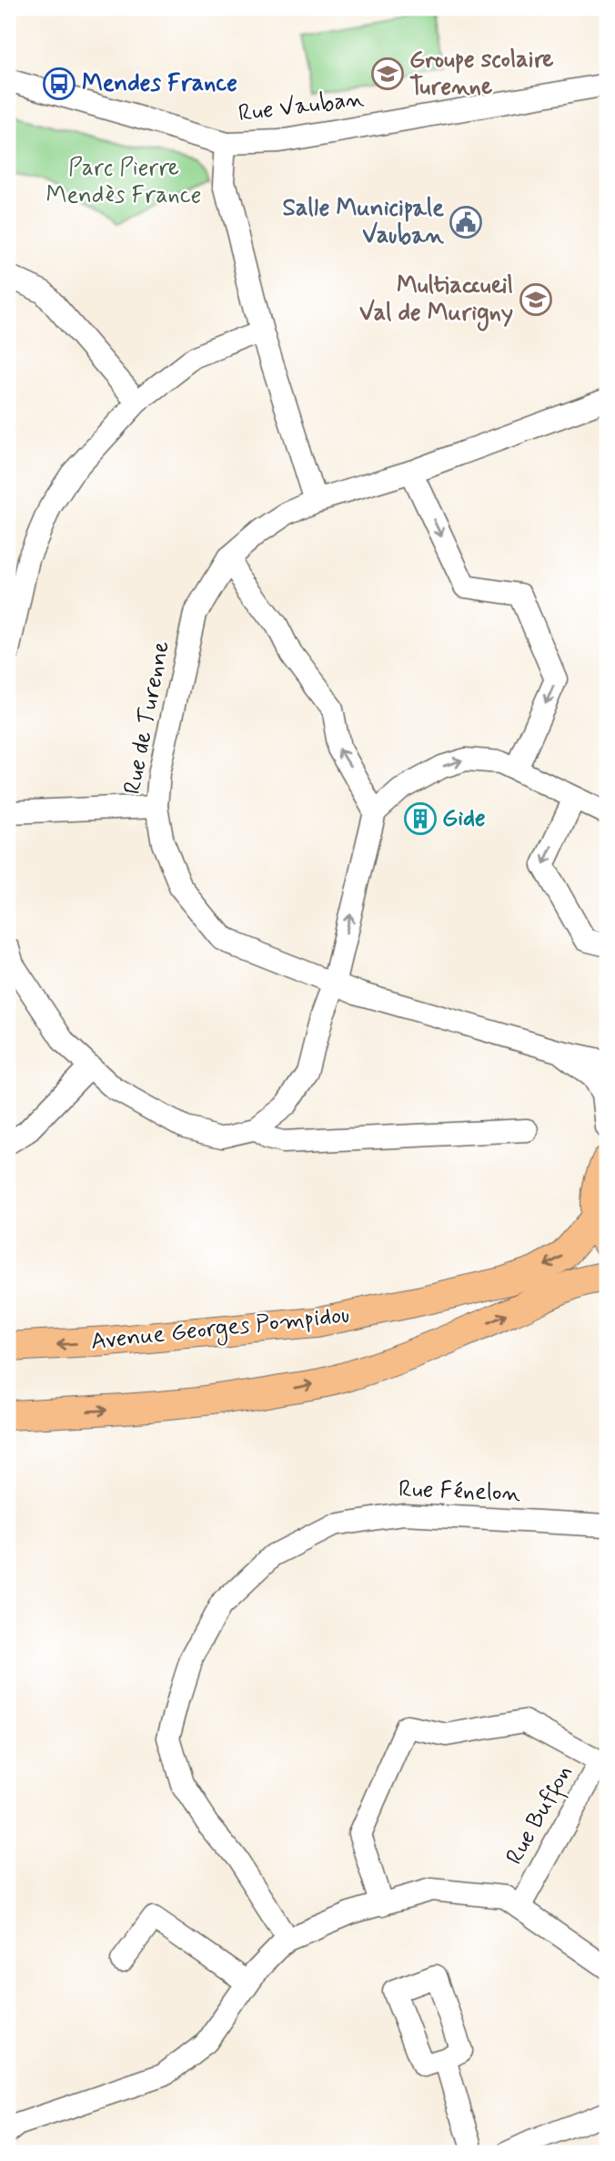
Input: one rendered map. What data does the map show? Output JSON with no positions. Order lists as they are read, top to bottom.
{
  "streets": {
    "main road": ["Avenue Georges Pompidou"],
    "street": [
      "Rue Vauban",
      "Rue de Turenne",
      "Rue Fénelon",
      "Rue Buffon"
    ]
  },
  "parks": ["Parc Pierre Mendès France"],
  "places": {
    "school or university": ["Groupe scolaire Turenne", "Multiaccueil Val de Murigny"],
    "bus stop": ["Mendes France"],
    "public building": ["Salle Municipale Vauban"],
    "building": ["Gide"]
  }
}
